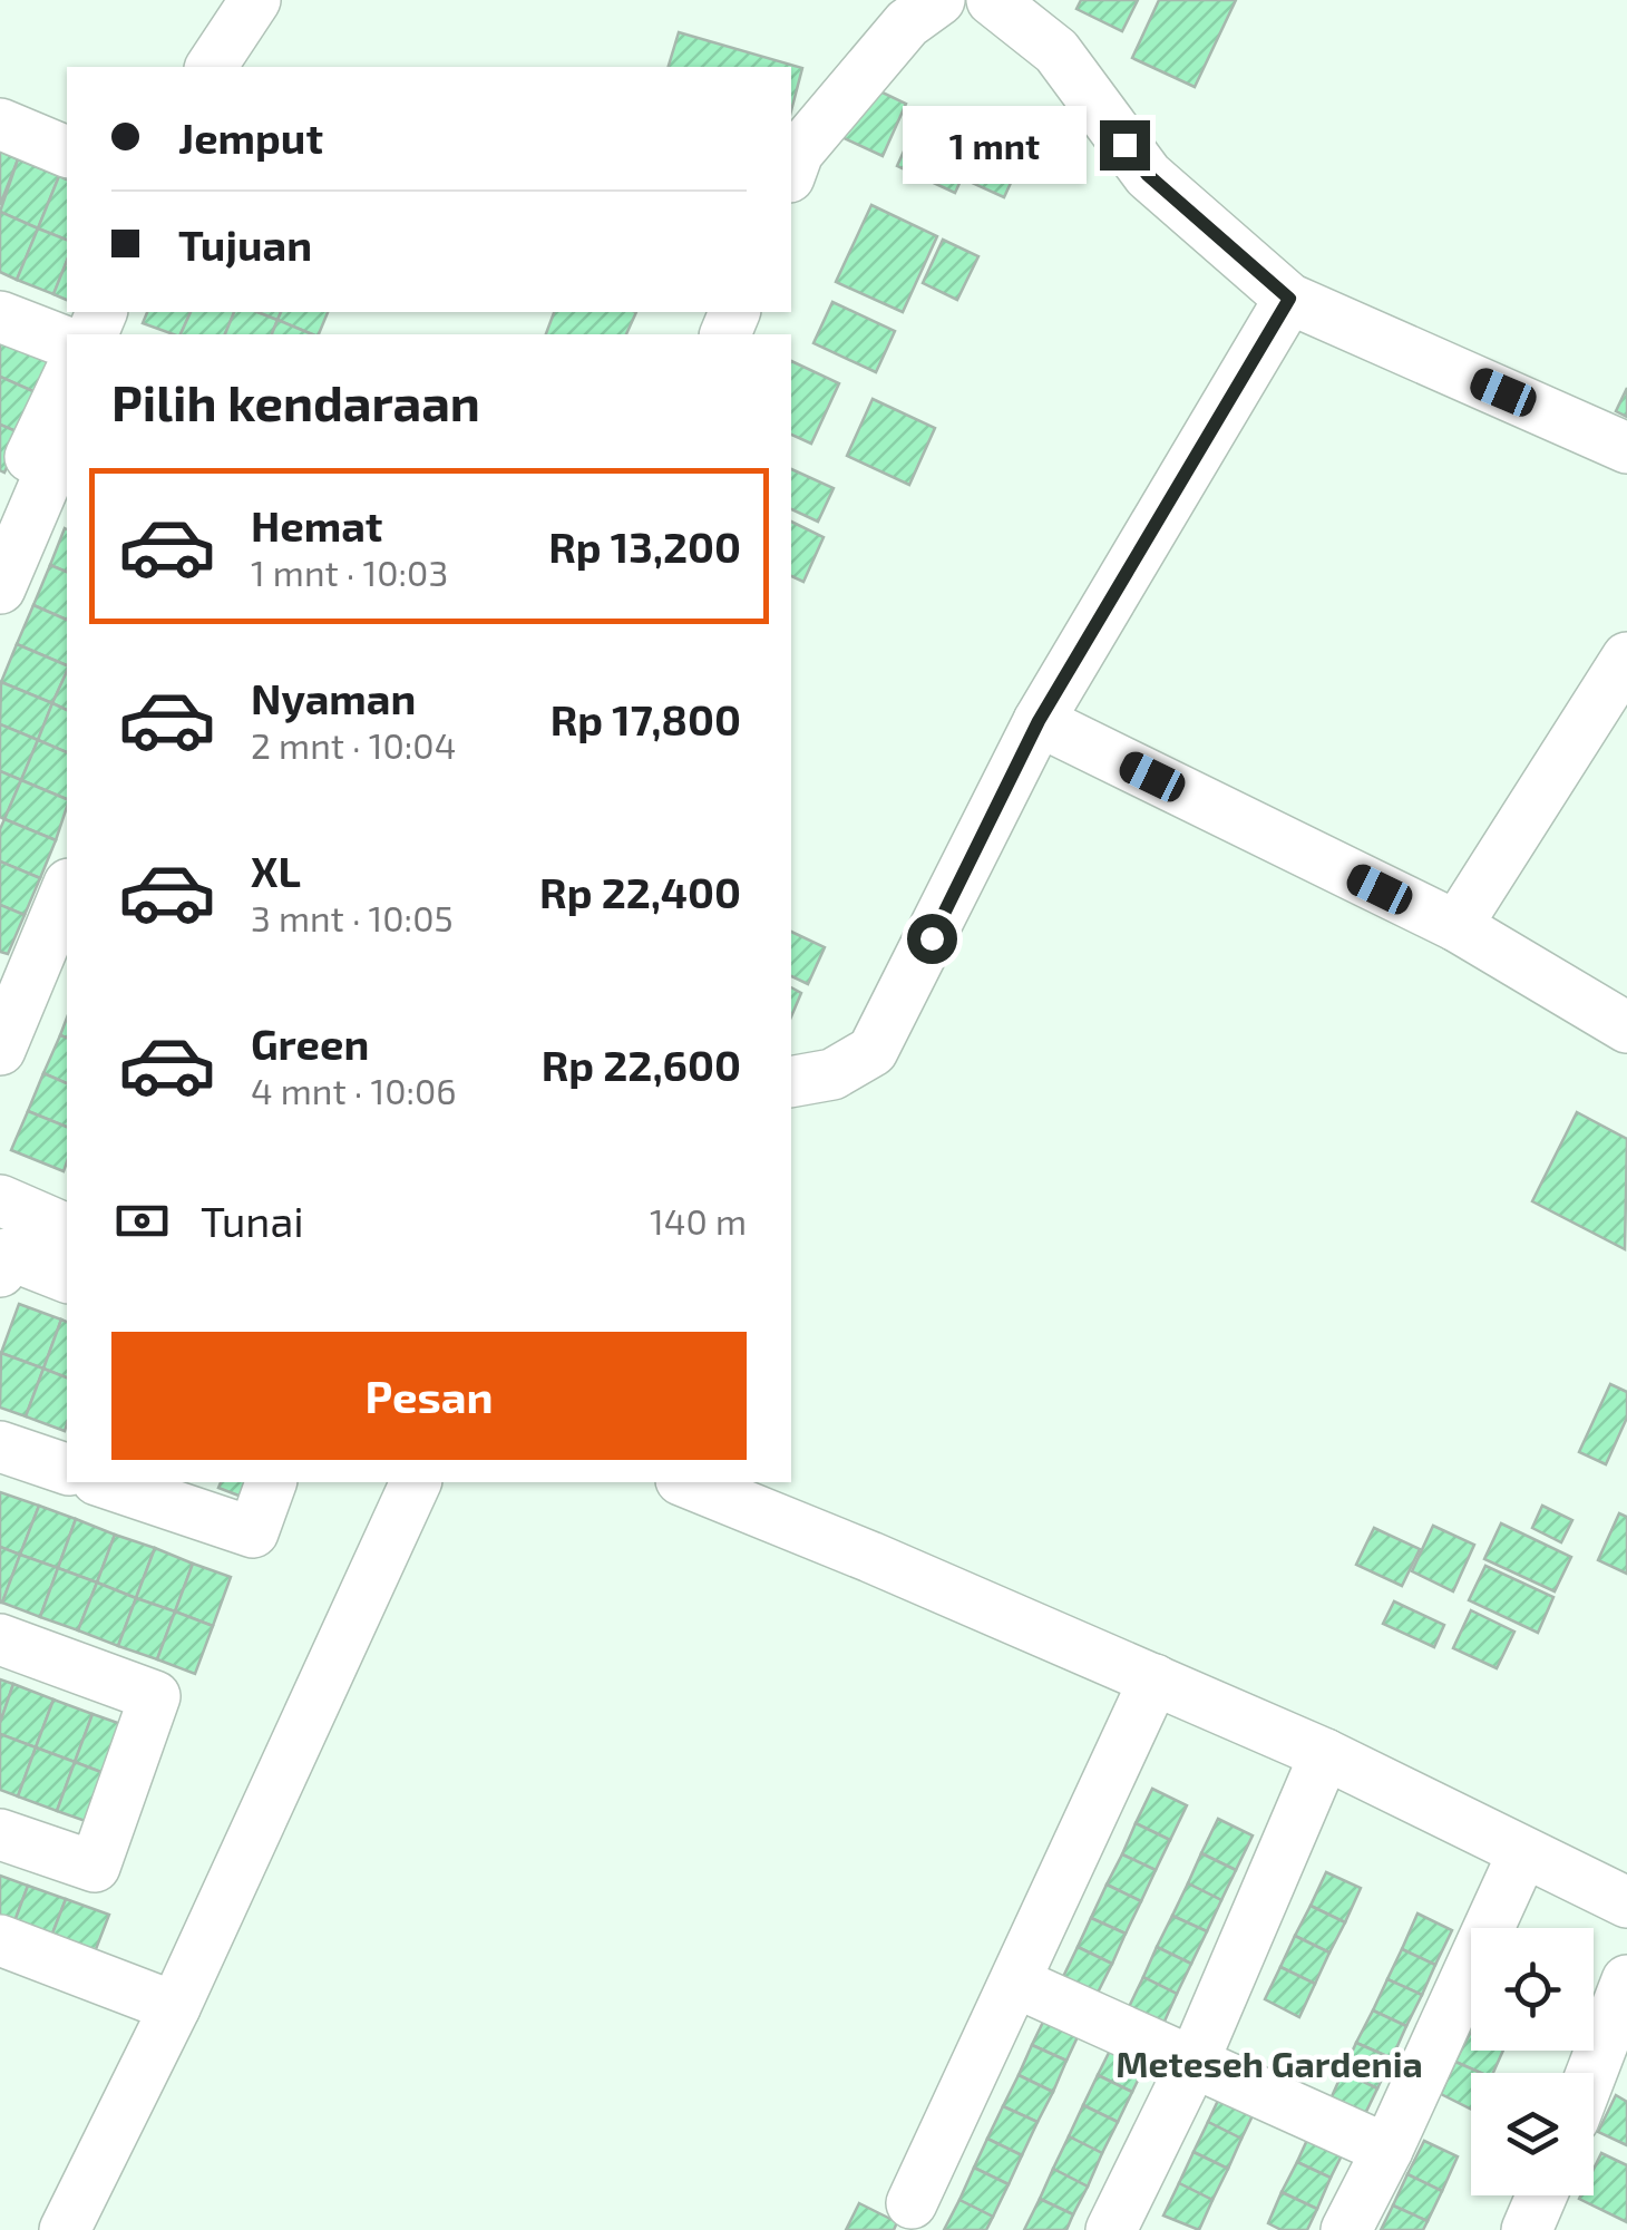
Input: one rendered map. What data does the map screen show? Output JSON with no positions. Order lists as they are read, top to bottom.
{
  "districts": ["Meteseh Gardenia"],
  "page": {
    "banner": ["Jemput", "Tujuan"],
    "bubble": "1 mnt",
    "heading": "Pilih kendaraan",
    "list": [
      {
        "name": "Hemat",
        "note": "1 mnt · 10:03",
        "value": "Rp 13,200"
      },
      {
        "name": "Nyaman",
        "note": "2 mnt · 10:04",
        "value": "Rp 17,800"
      },
      {
        "name": "XL",
        "note": "3 mnt · 10:05",
        "value": "Rp 22,400"
      },
      {
        "name": "Green",
        "note": "4 mnt · 10:06",
        "value": "Rp 22,600"
      }
    ],
    "pay": ["Tunai", "140 m"],
    "buttons": "Pesan"
  }
}
